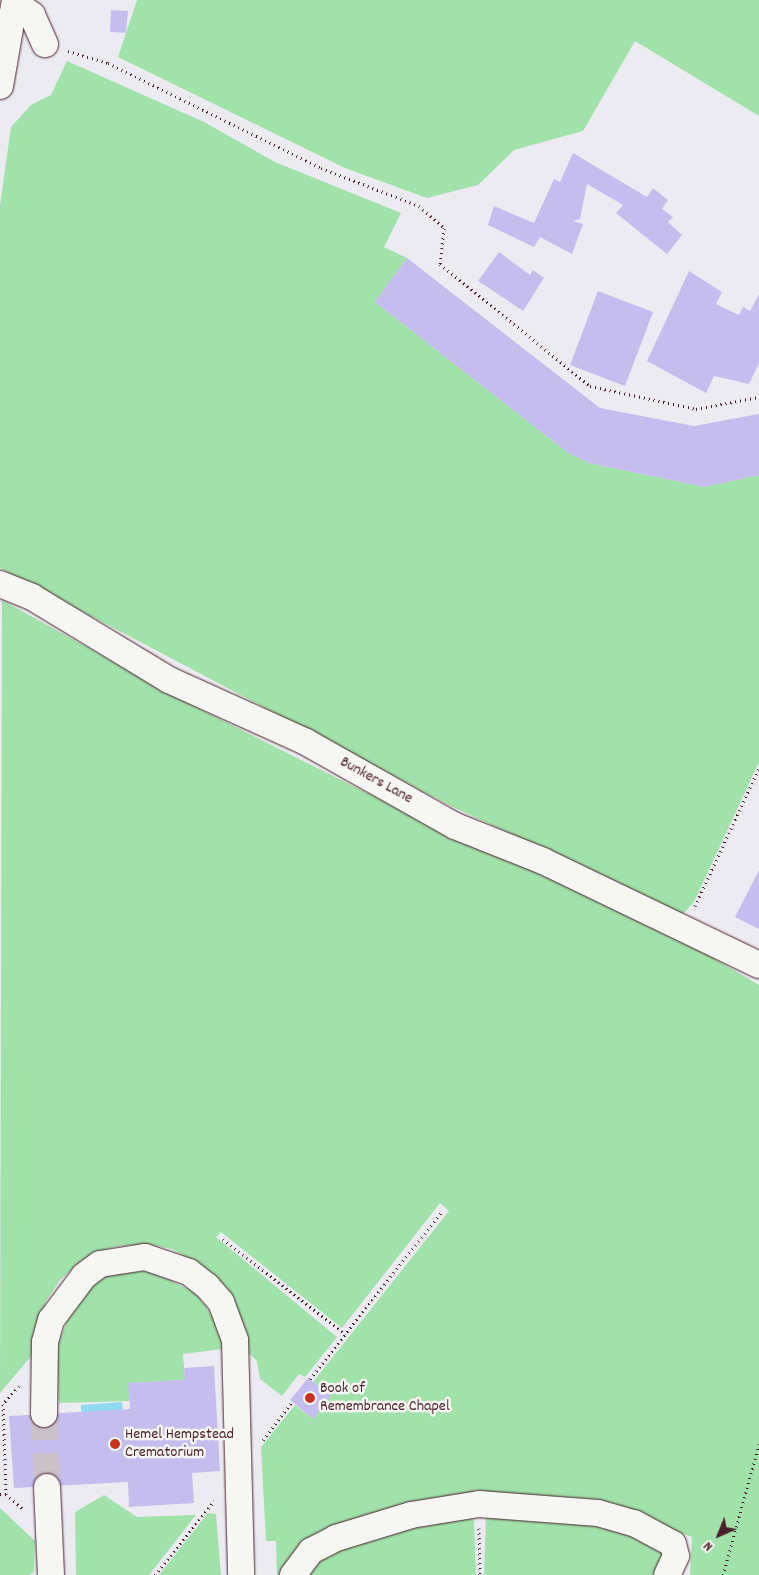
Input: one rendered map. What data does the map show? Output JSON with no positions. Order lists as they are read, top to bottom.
{
  "streets": {
    "street": ["Bunkers Lane"]
  },
  "places": ["Book of Remembrance Chapel", "Hemel Hempstead Crematorium"],
  "north": "bottom left"
}
